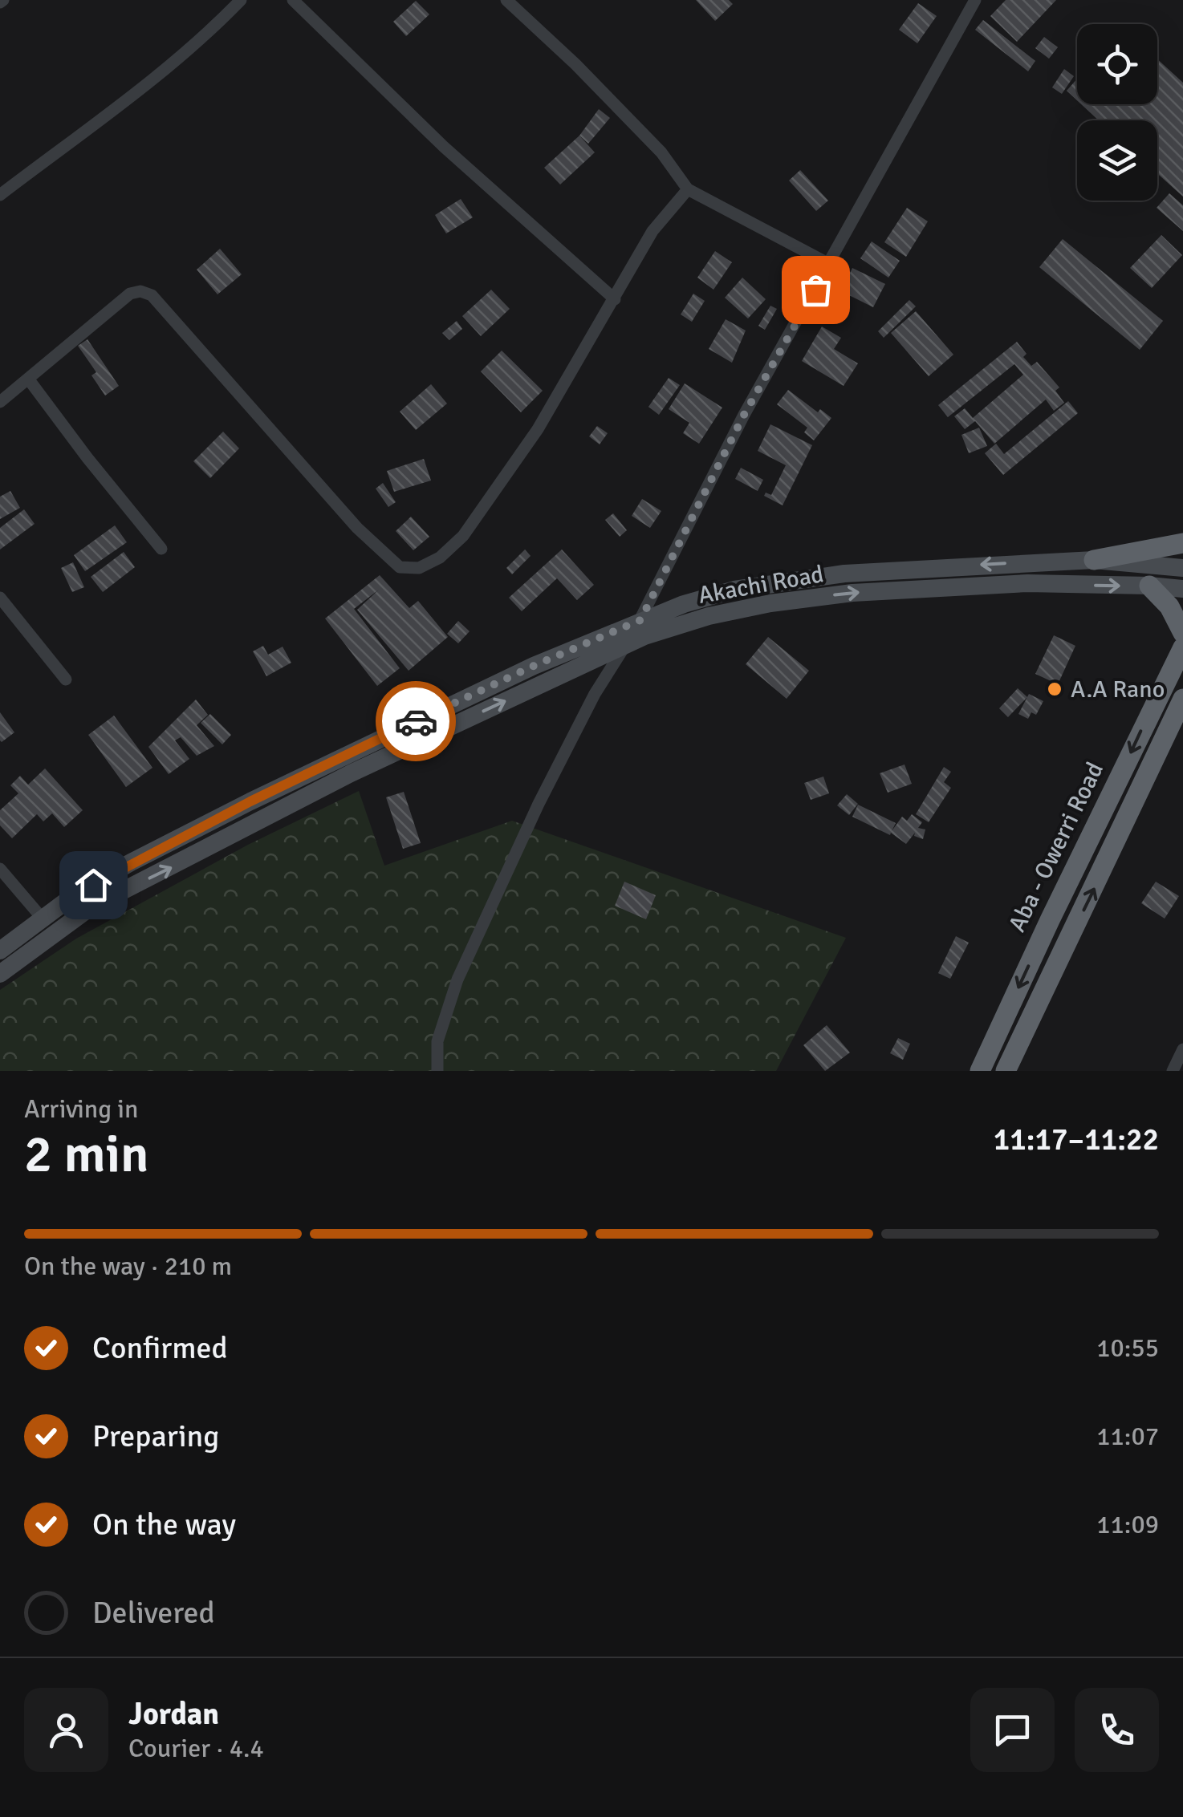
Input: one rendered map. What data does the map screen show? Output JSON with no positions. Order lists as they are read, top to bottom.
{
  "streets": {
    "highway": ["Aba - Owerri Road"],
    "main road": ["Akachi Road"]
  },
  "places": ["A.A Rano"],
  "page": {
    "heading": ["2 min", "Arriving in", "11:17–11:22"],
    "panel": ["Jordan", "Courier · 4.4"],
    "bar": "On the way · 210 m",
    "list": [
      ["Confirmed", "10:55"],
      ["Preparing", "11:07"],
      ["On the way", "11:09"],
      "Delivered"
    ]
  }
}
